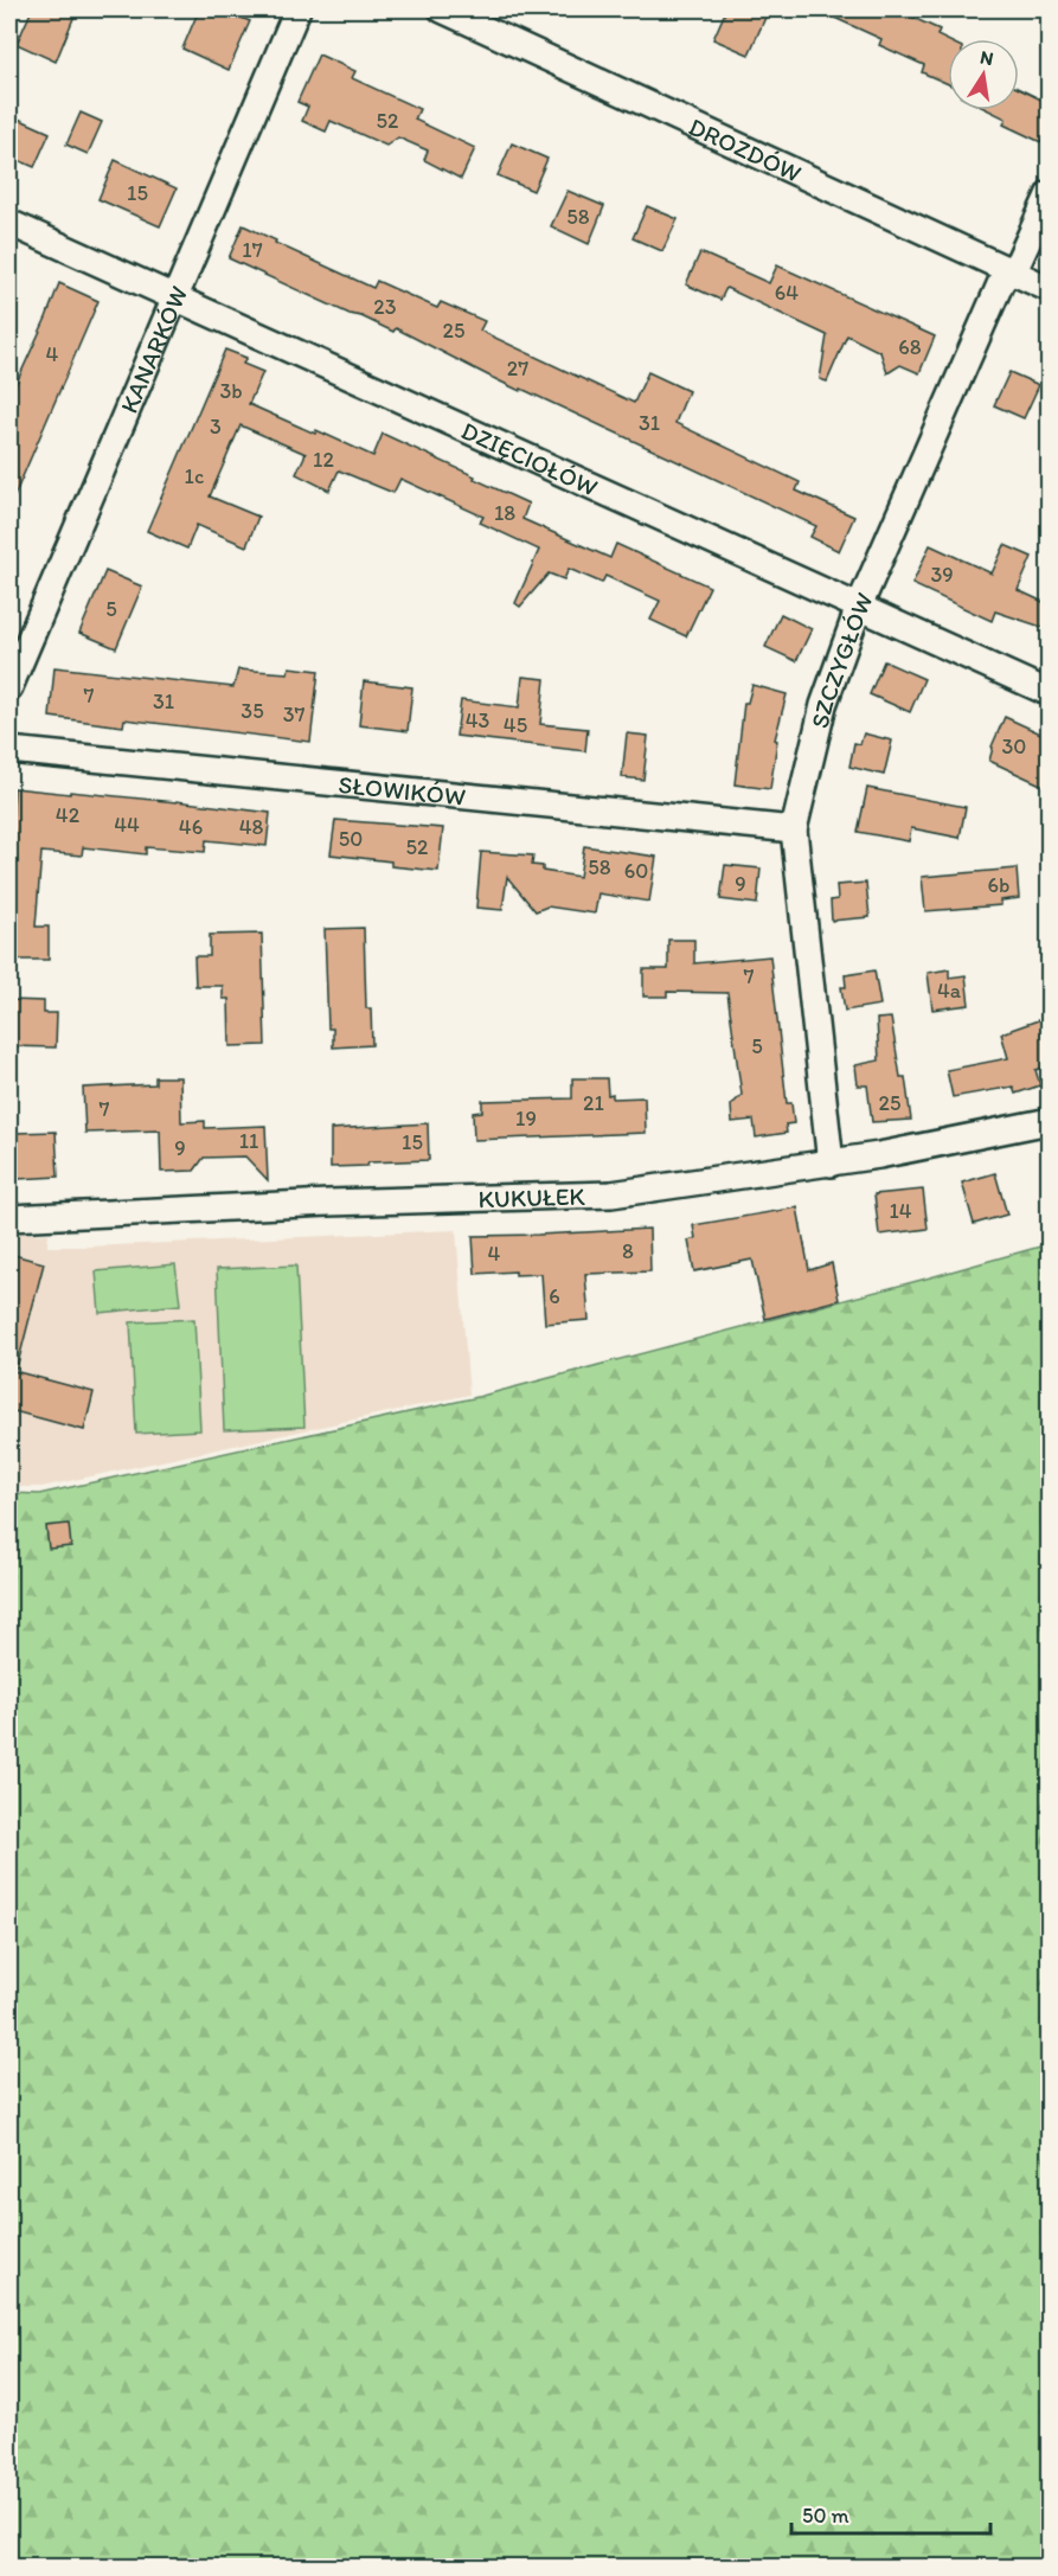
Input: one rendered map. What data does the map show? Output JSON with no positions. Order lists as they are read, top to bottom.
{
  "streets": {
    "street": [
      "DROZDÓW",
      "KANARKÓW",
      "DZIĘCIOŁÓW",
      "SZCZYGŁÓW",
      "SŁOWIKÓW",
      "KUKUŁEK"
    ]
  },
  "crossings": [
    ["DROZDÓW", "SZCZYGŁÓW"],
    ["KANARKÓW", "DZIĘCIOŁÓW"],
    ["DZIĘCIOŁÓW", "SZCZYGŁÓW"],
    ["SZCZYGŁÓW", "SŁOWIKÓW"],
    ["SZCZYGŁÓW", "KUKUŁEK"]
  ],
  "house_numbers": [
    "52",
    "15",
    "58",
    "17",
    "64",
    "23",
    "25",
    "68",
    "4",
    "27",
    "3b",
    "31",
    "3",
    "12",
    "1c",
    "18",
    "39",
    "5",
    "7",
    "31",
    "35",
    "37",
    "43",
    "45",
    "30",
    "42",
    "44",
    "46",
    "48",
    "50",
    "52",
    "58",
    "60",
    "9",
    "6b",
    "7",
    "4a",
    "5",
    "21",
    "25",
    "7",
    "19",
    "11",
    "15",
    "9",
    "14",
    "8",
    "4",
    "6"
  ],
  "scale_bar": "50 m",
  "north": "top"
}
